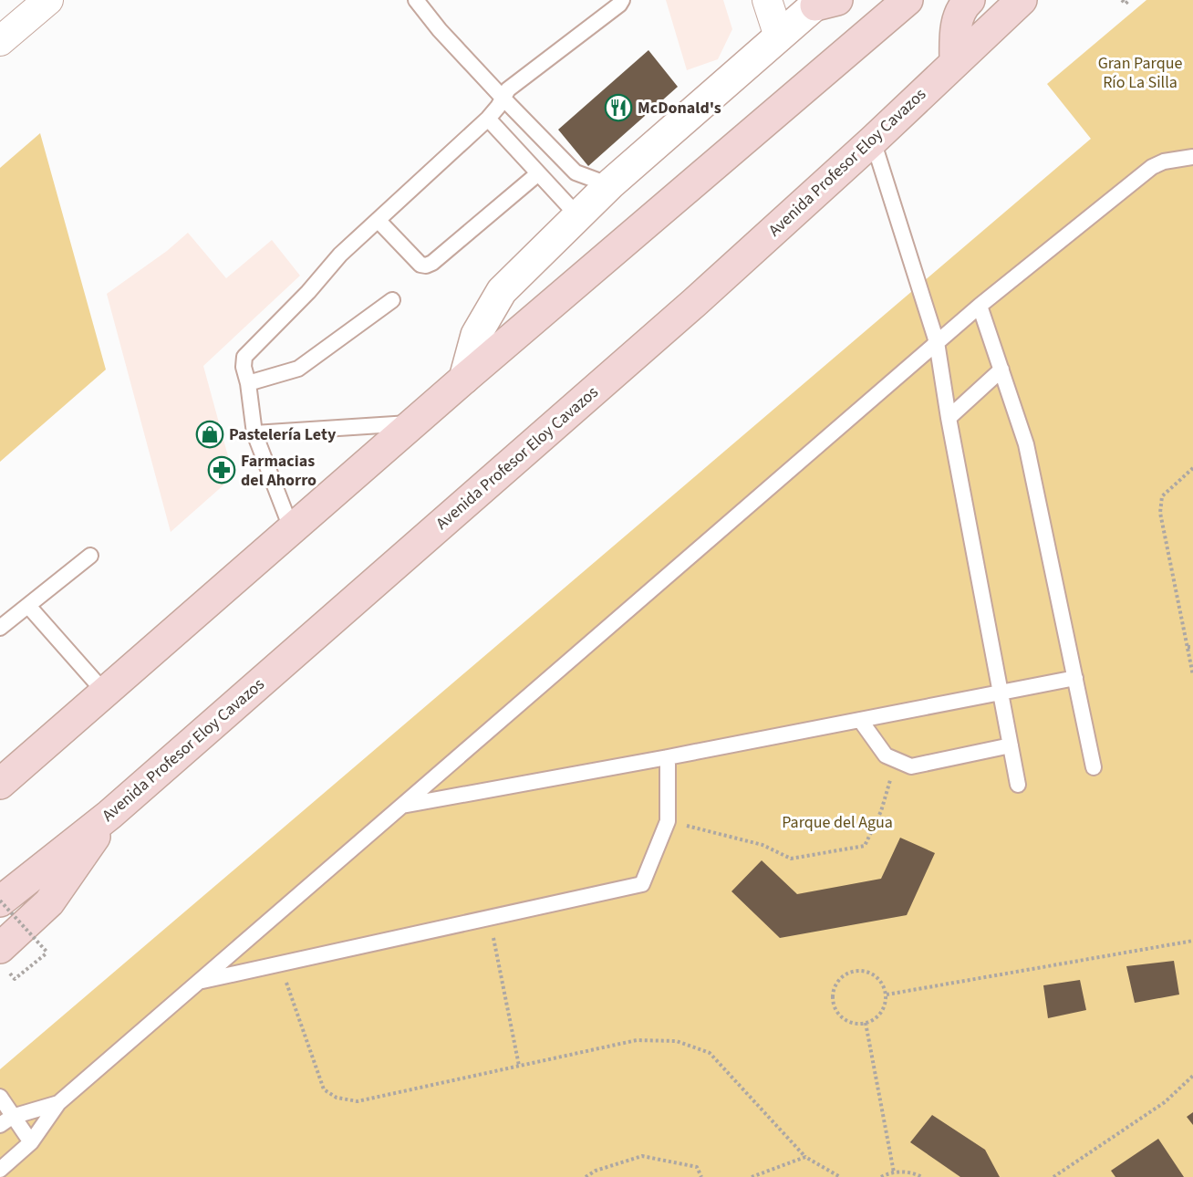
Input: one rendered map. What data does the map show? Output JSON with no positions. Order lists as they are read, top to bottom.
{
  "streets": {
    "main road": ["Avenida Profesor Eloy Cavazos"]
  },
  "parks": ["Gran Parque Río La Silla", "Parque del Agua"],
  "places": {
    "restaurant": ["McDonald's"],
    "shop": ["Pastelería Lety"],
    "pharmacy": ["Farmacias del Ahorro"]
  }
}
